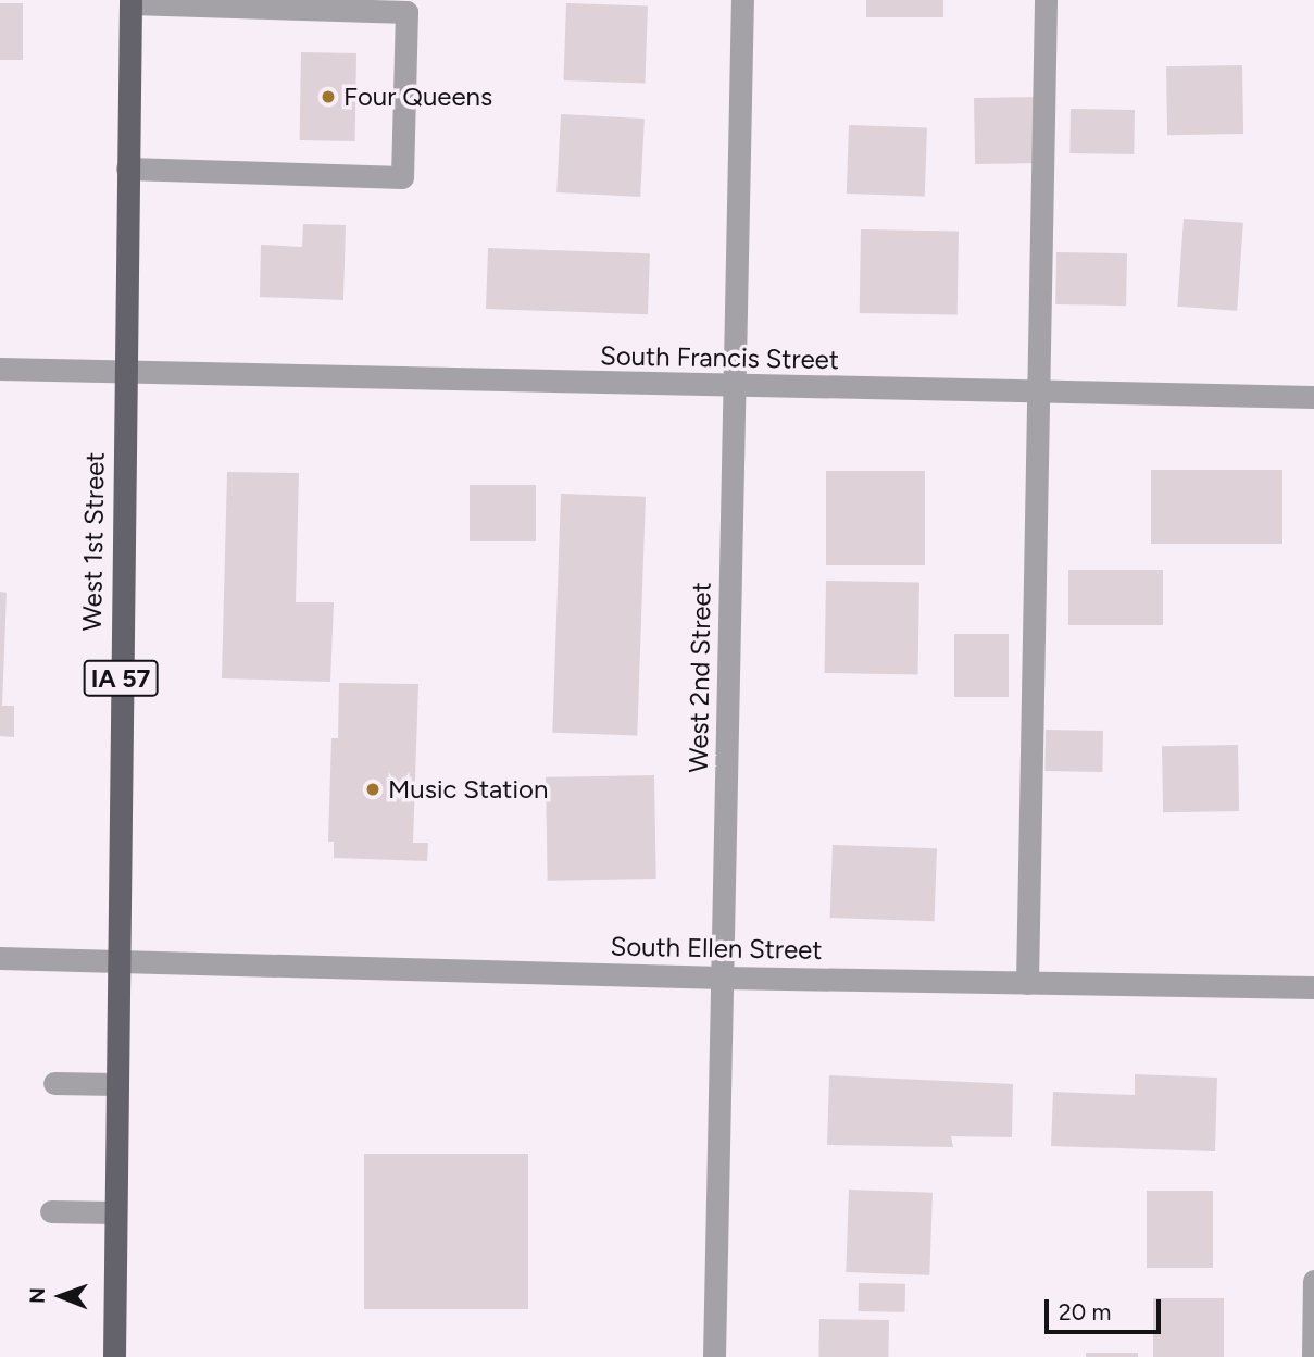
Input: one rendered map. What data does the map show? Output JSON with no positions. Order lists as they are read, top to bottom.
{
  "streets": {
    "main road": ["West 1st Street", "IA 57"],
    "street": ["South Francis Street", "West 2nd Street", "South Ellen Street"]
  },
  "crossings": [
    ["South Francis Street", "West 1st Street"],
    ["South Francis Street", "West 2nd Street"],
    ["West 1st Street", "South Ellen Street"],
    ["West 2nd Street", "South Ellen Street"]
  ],
  "places": ["Four Queens", "Music Station"],
  "scale_bar": "20 m",
  "north": "left"
}
